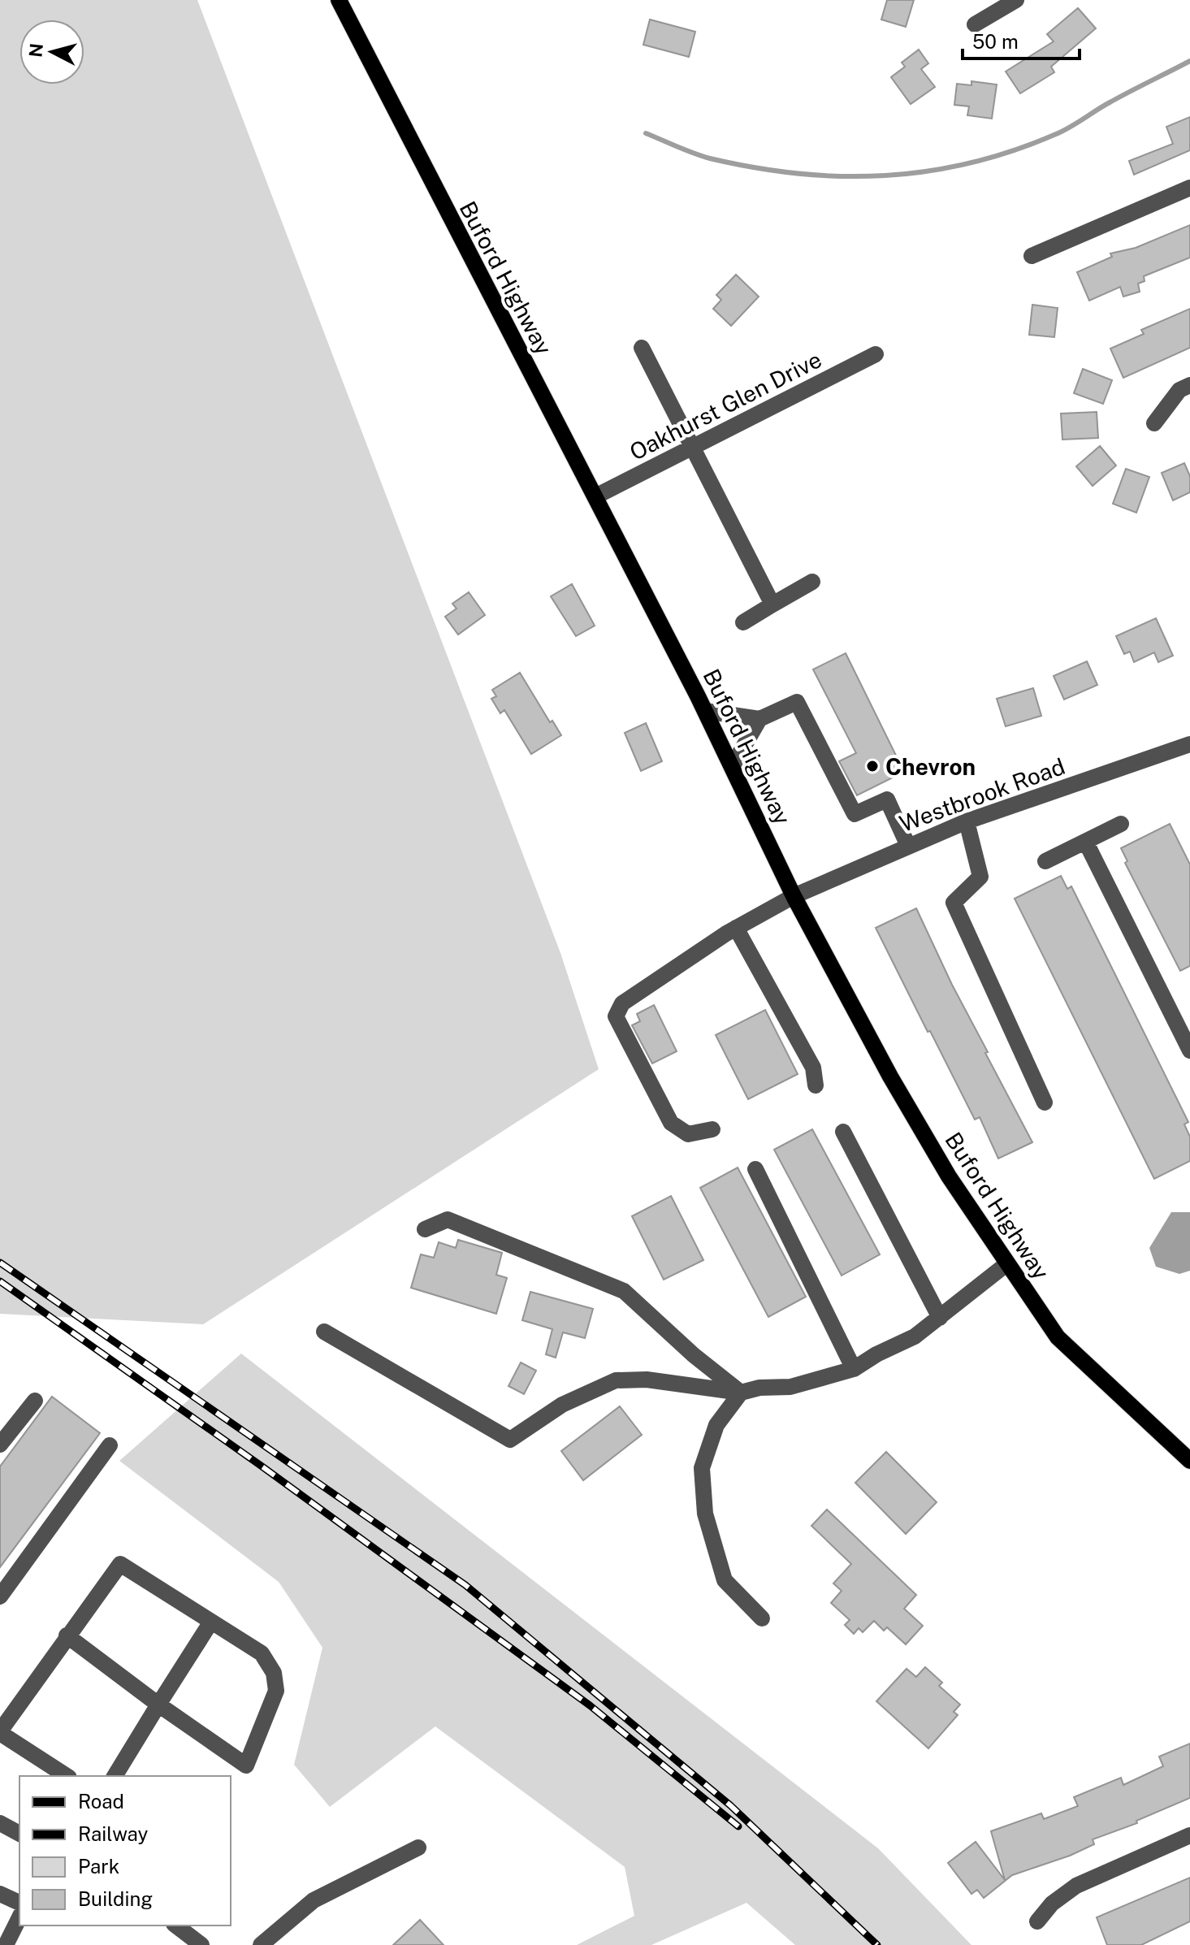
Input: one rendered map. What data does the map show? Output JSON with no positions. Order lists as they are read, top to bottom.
{
  "streets": {
    "main road": ["Buford Highway"],
    "street": ["Oakhurst Glen Drive", "Westbrook Road"]
  },
  "crossings": [
    ["Buford Highway", "Oakhurst Glen Drive"],
    ["Buford Highway", "Westbrook Road"]
  ],
  "places": ["Chevron"],
  "legend": [
    "Road",
    "Railway",
    "Park",
    "Building"
  ],
  "scale_bar": "50 m",
  "north": "left"
}
